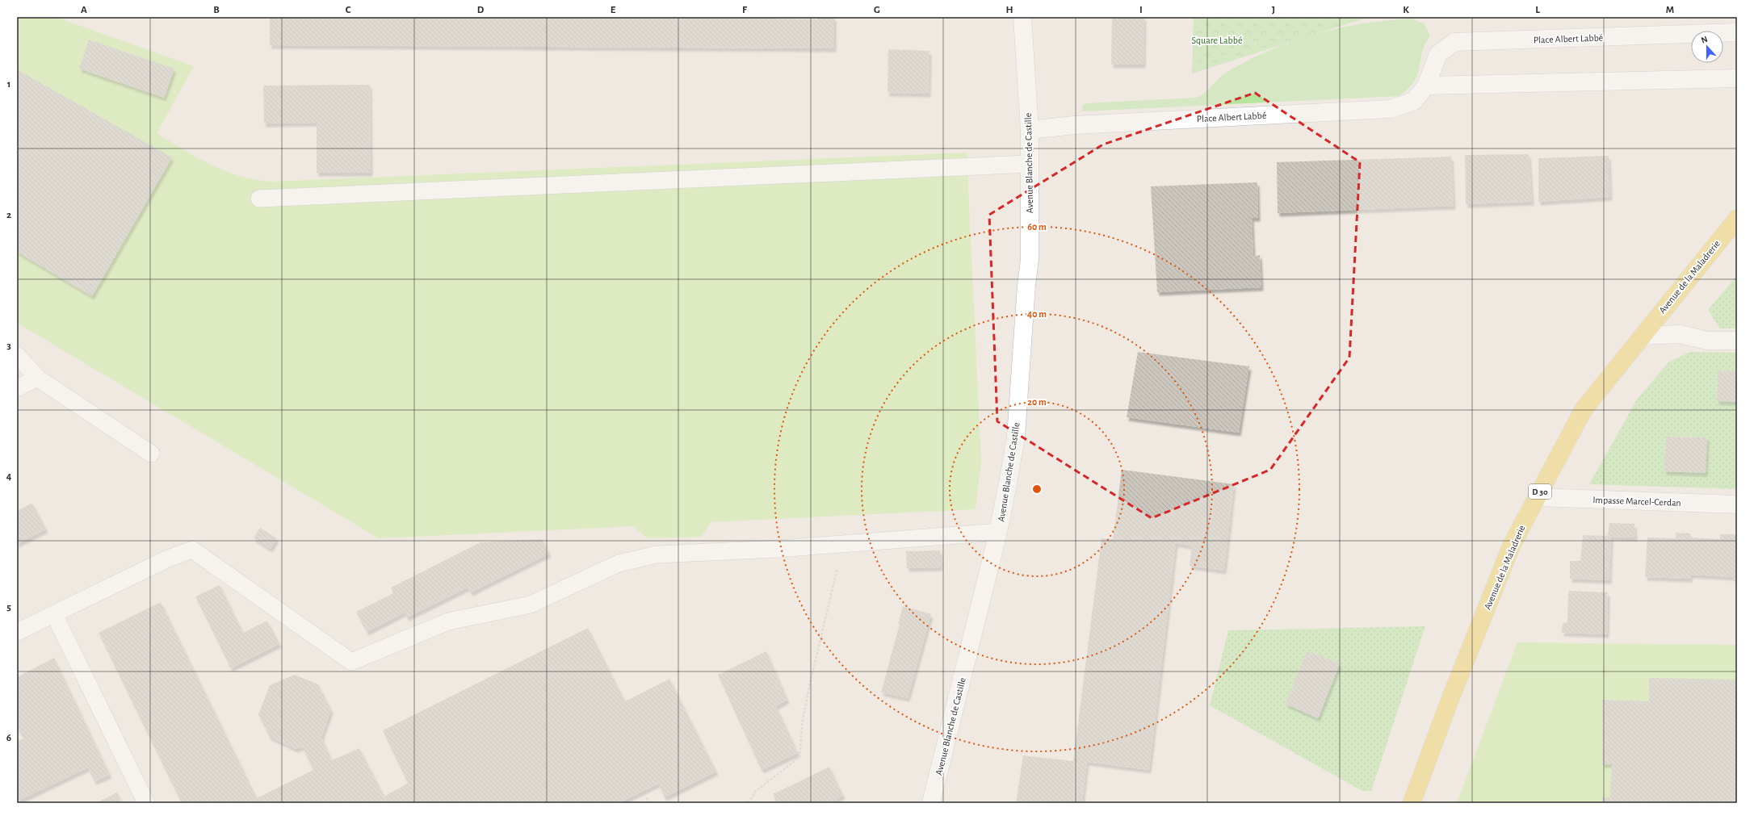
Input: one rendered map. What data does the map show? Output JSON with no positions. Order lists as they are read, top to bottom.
{
  "streets": {
    "main road": ["Avenue de la Maladrerie", "D 30"],
    "street": ["Place Albert Labbé", "Avenue Blanche de Castille", "Impasse Marcel-Cerdan"]
  },
  "crossings": [
    ["Place Albert Labbé", "Avenue Blanche de Castille"],
    ["Avenue de la Maladrerie", "Impasse Marcel-Cerdan"]
  ],
  "parks": ["Square Labbé"],
  "north": "top",
  "grid": {
    "columns": [
      "A",
      "B",
      "C",
      "D",
      "E",
      "F",
      "G",
      "H",
      "I",
      "J",
      "K",
      "L",
      "M"
    ],
    "rows": [
      "1",
      "2",
      "3",
      "4",
      "5",
      "6"
    ]
  },
  "rings": ["60 m", "40 m", "20 m"]
}
